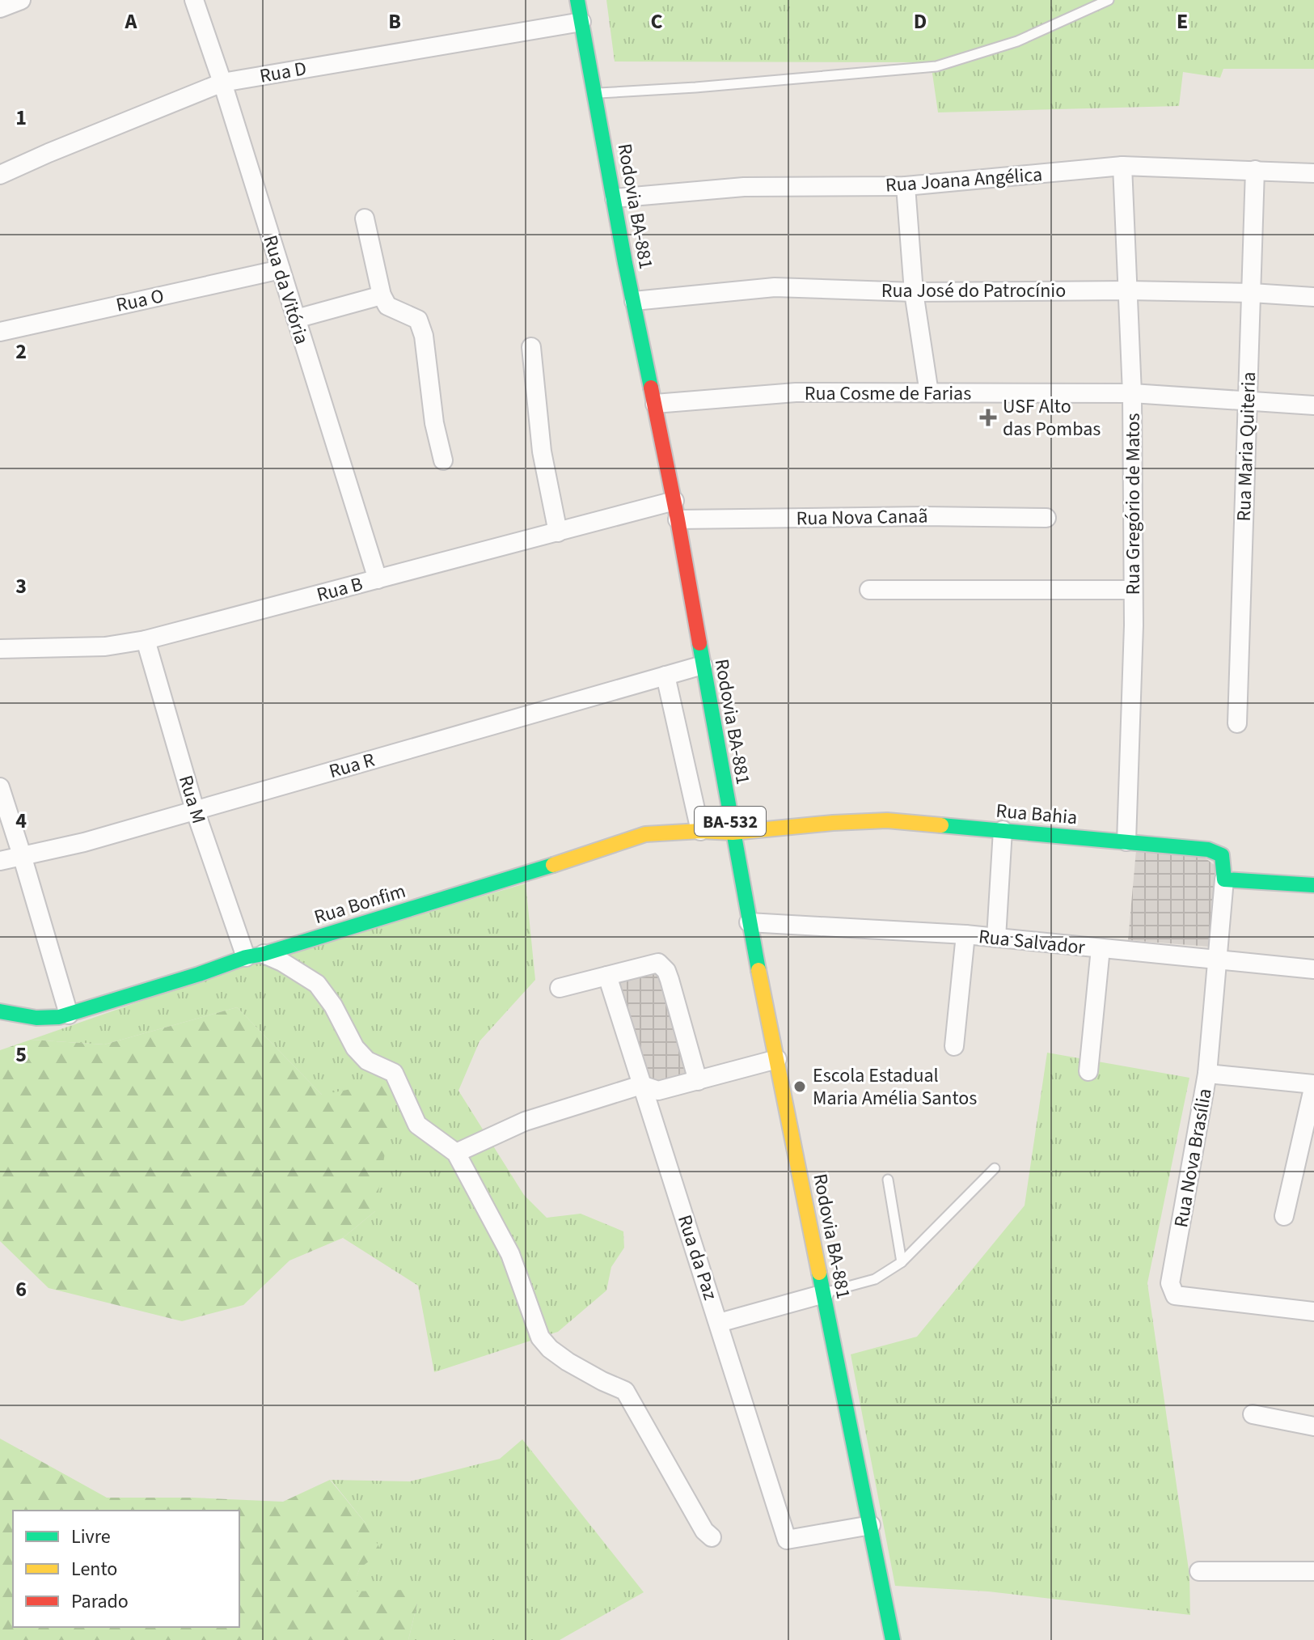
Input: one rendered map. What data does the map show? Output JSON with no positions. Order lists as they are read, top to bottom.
{
  "streets": {
    "main road": [
      "Rodovia BA-881",
      "Rua Bahia",
      "BA-532",
      "Rua Bonfim"
    ],
    "street": [
      "Rua D",
      "Rua Joana Angélica",
      "Rua da Vitória",
      "Rua José do Patrocínio",
      "Rua O",
      "Rua Cosme de Farias",
      "Rua Maria Quiteria",
      "Rua Gregório de Matos",
      "Rua Nova Canaã",
      "Rua B",
      "Rua R",
      "Rua M",
      "Rua Salvador",
      "Rua Nova Brasília",
      "Rua da Paz"
    ]
  },
  "crossings": [
    ["Rua D", "Rodovia BA-881"],
    ["Rua D", "Rua da Vitória"],
    ["Rua Joana Angélica", "Rodovia BA-881"],
    ["Rua Joana Angélica", "Rua Maria Quiteria"],
    ["Rua Joana Angélica", "Rua Gregório de Matos"],
    ["Rodovia BA-881", "Rua José do Patrocínio"],
    ["Rodovia BA-881", "Rua Cosme de Farias"],
    ["Rodovia BA-881", "Rua Nova Canaã"],
    ["Rodovia BA-881", "Rua B"],
    ["Rodovia BA-881", "Rua R"],
    ["Rodovia BA-881", "Rua Bahia"],
    ["Rodovia BA-881", "Rua Bonfim"],
    ["Rodovia BA-881", "Rua Salvador"],
    ["Rodovia BA-881", "Rua da Paz"],
    ["Rua da Vitória", "Rua O"],
    ["Rua da Vitória", "Rua B"],
    ["Rua José do Patrocínio", "Rua Maria Quiteria"],
    ["Rua José do Patrocínio", "Rua Gregório de Matos"],
    ["Rua Cosme de Farias", "Rua Maria Quiteria"],
    ["Rua Cosme de Farias", "Rua Gregório de Matos"],
    ["Rua Gregório de Matos", "Rua Bahia"],
    ["Rua B", "Rua M"],
    ["Rua R", "Rua M"],
    ["Rua M", "Rua Bonfim"],
    ["Rua Bahia", "Rua Bonfim"],
    ["Rua Bahia", "Rua Nova Brasília"],
    ["Rua Salvador", "Rua Nova Brasília"]
  ],
  "places": {
    "health": ["USF Alto das Pombas"],
    "other": ["Escola Estadual Maria Amélia Santos"]
  },
  "legend": ["Livre", "Lento", "Parado"],
  "grid": {
    "columns": [
      "A",
      "B",
      "C",
      "D",
      "E"
    ],
    "rows": [
      "1",
      "2",
      "3",
      "4",
      "5",
      "6"
    ]
  }
}
